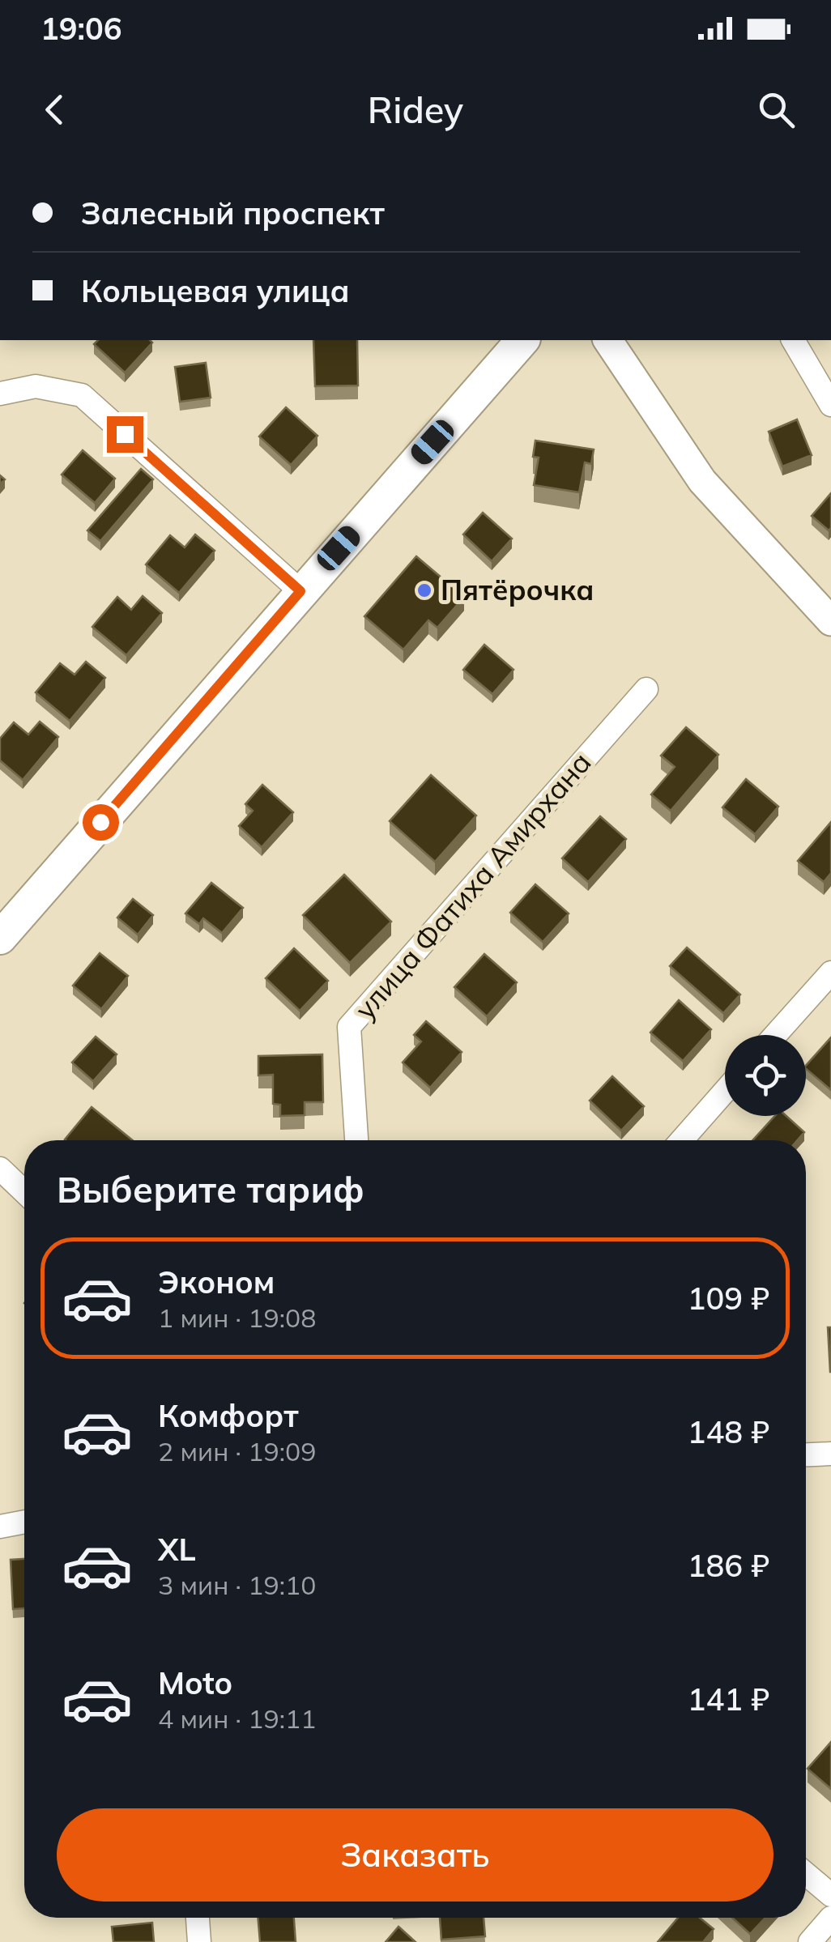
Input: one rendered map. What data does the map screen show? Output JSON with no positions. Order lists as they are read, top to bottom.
{
  "streets": {
    "street": ["улица Фатиха Амирхана"]
  },
  "places": ["Пятёрочка"],
  "page": {
    "status": "19:06",
    "header": "Ridey",
    "banner": ["Залесный проспект", "Кольцевая улица"],
    "heading": "Выберите тариф",
    "list": [
      {
        "name": "Эконом",
        "note": "1 мин · 19:08",
        "value": "109 ₽"
      },
      {
        "name": "Комфорт",
        "note": "2 мин · 19:09",
        "value": "148 ₽"
      },
      {
        "name": "XL",
        "note": "3 мин · 19:10",
        "value": "186 ₽"
      },
      {
        "name": "Moto",
        "note": "4 мин · 19:11",
        "value": "141 ₽"
      }
    ],
    "buttons": "Заказать"
  }
}
